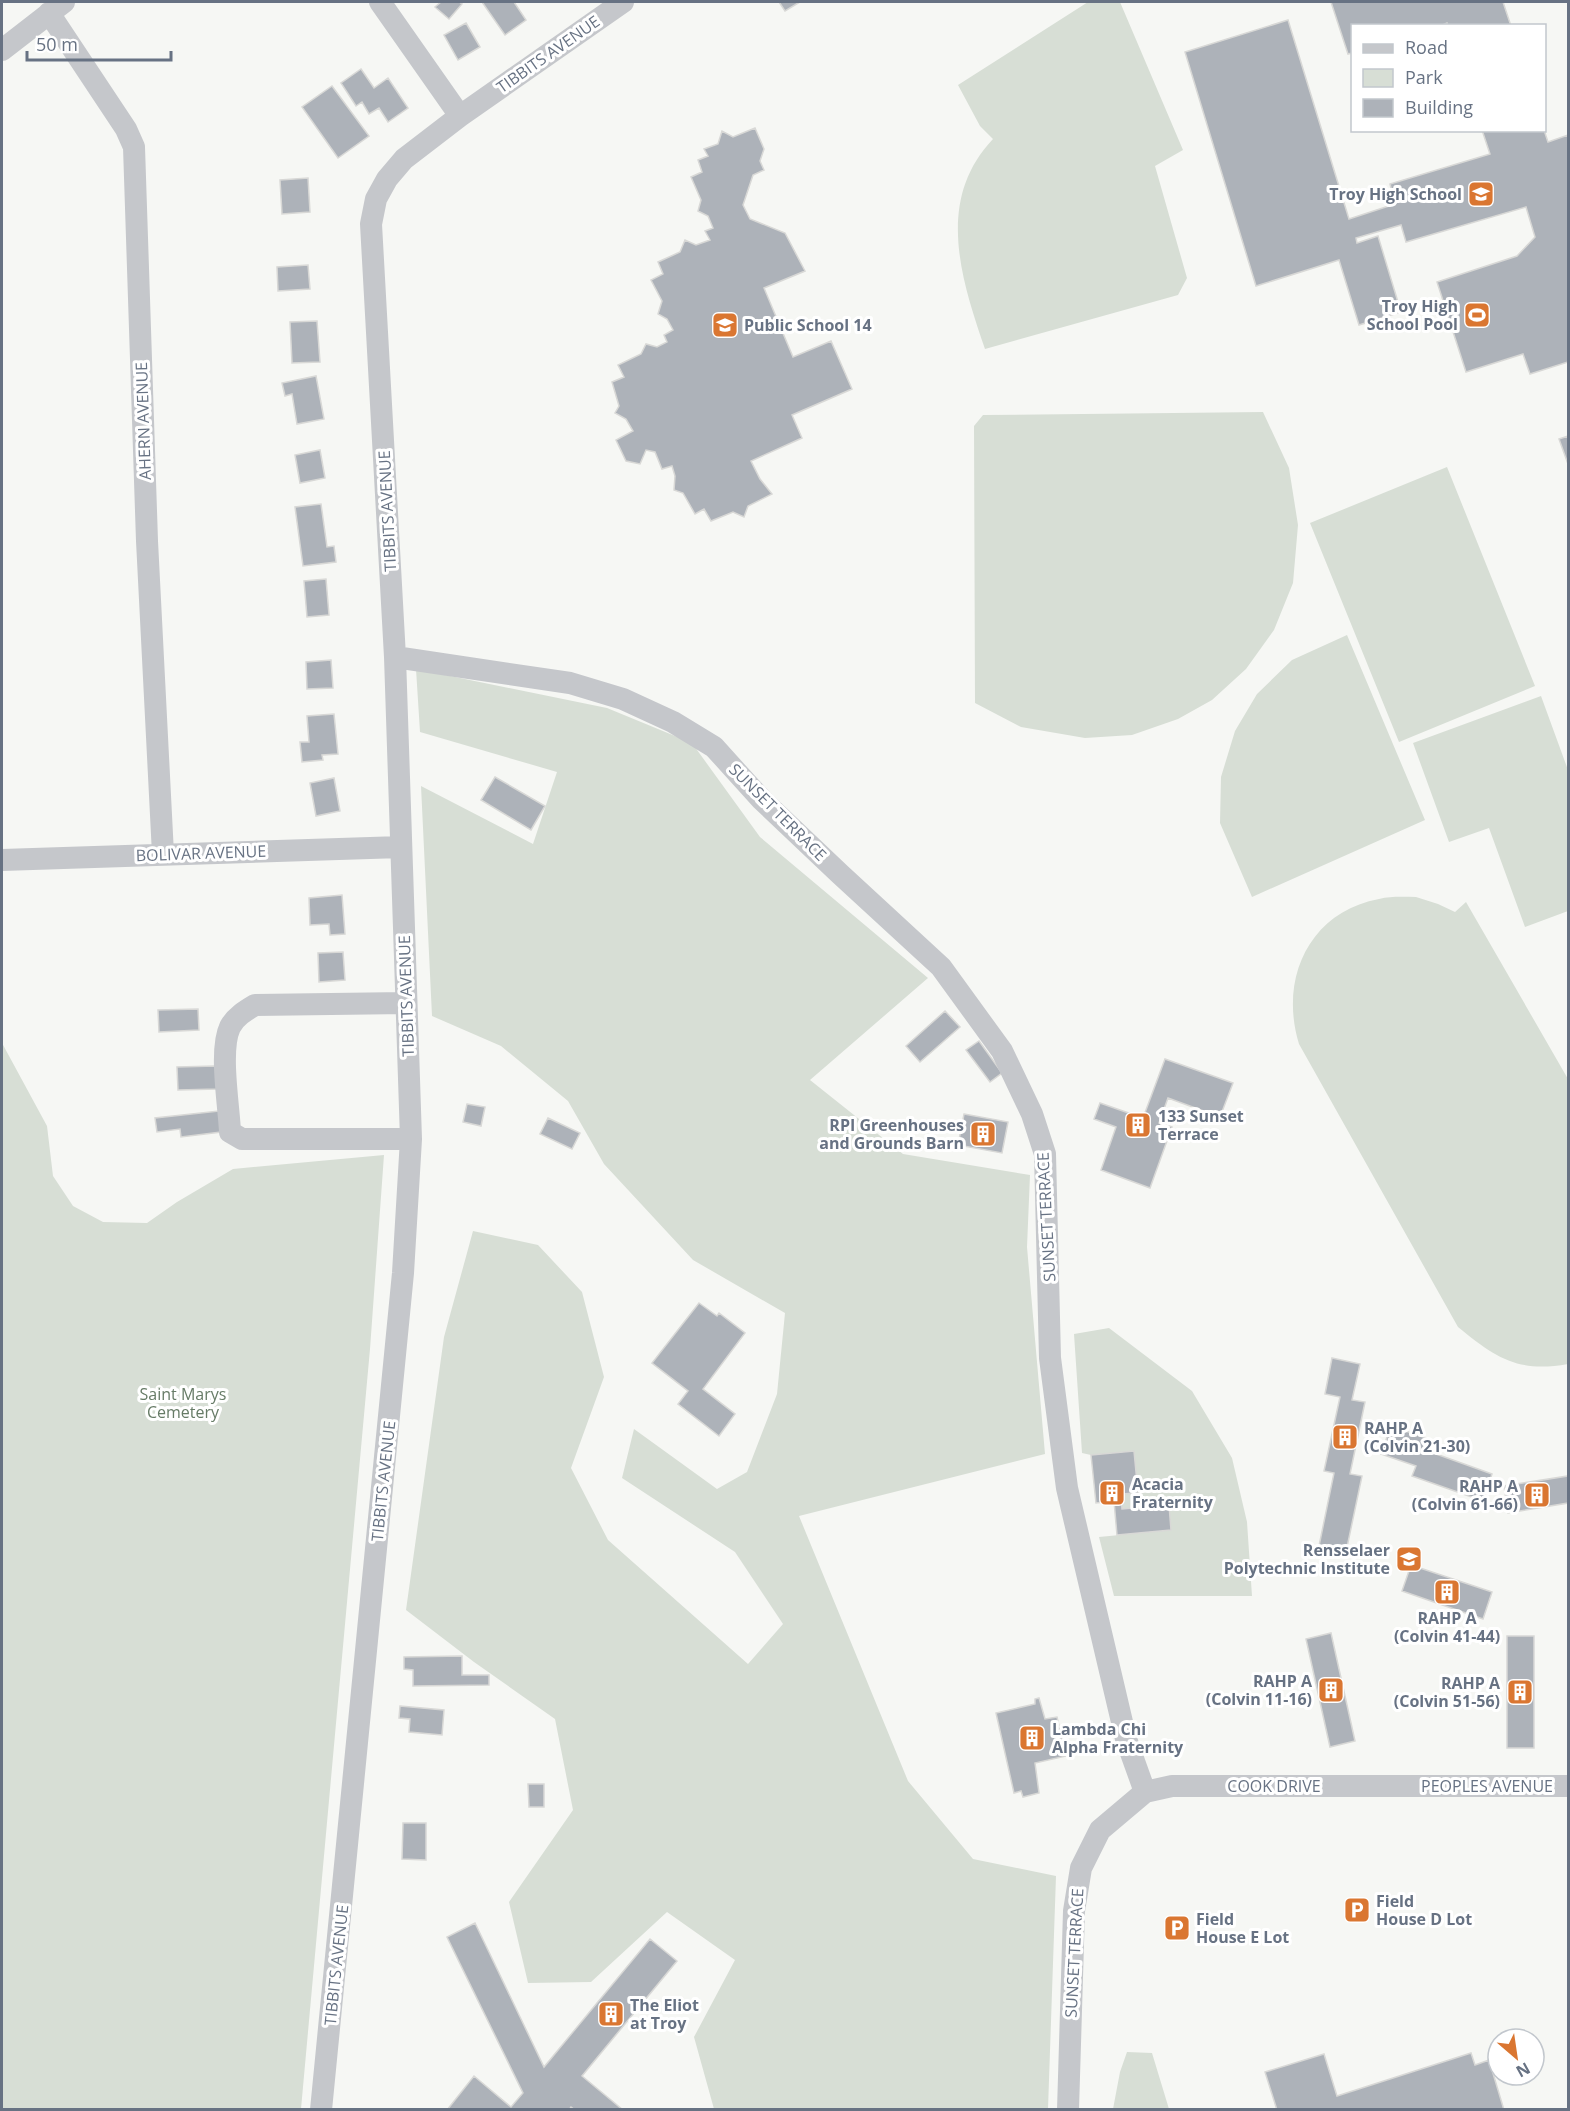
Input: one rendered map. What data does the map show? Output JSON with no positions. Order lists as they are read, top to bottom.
{
  "streets": {
    "street": [
      "TIBBITS AVENUE",
      "AHERN AVENUE",
      "SUNSET TERRACE",
      "BOLIVAR AVENUE",
      "COOK DRIVE",
      "PEOPLES AVENUE"
    ]
  },
  "crossings": [
    ["TIBBITS AVENUE", "SUNSET TERRACE"],
    ["TIBBITS AVENUE", "BOLIVAR AVENUE"],
    ["AHERN AVENUE", "BOLIVAR AVENUE"],
    ["SUNSET TERRACE", "COOK DRIVE"],
    ["COOK DRIVE", "PEOPLES AVENUE"]
  ],
  "parks": ["Saint Marys Cemetery"],
  "places": {
    "school or university": ["Troy High School", "Public School 14", "Rensselaer Polytechnic Institute"],
    "sports": ["Troy High School Pool"],
    "building": [
      "133 Sunset Terrace",
      "RPI Greenhouses and Grounds Barn",
      "RAHP A (Colvin 21-30)",
      "Acacia Fraternity",
      "RAHP A (Colvin 61-66)",
      "RAHP A (Colvin 41-44)",
      "RAHP A (Colvin 11-16)",
      "RAHP A (Colvin 51-56)",
      "Lambda Chi Alpha Fraternity",
      "The Eliot at Troy"
    ],
    "parking": ["Field House D Lot", "Field House E Lot"]
  },
  "legend": ["Road", "Park", "Building"],
  "scale_bar": "50 m",
  "north": "bottom right"
}
